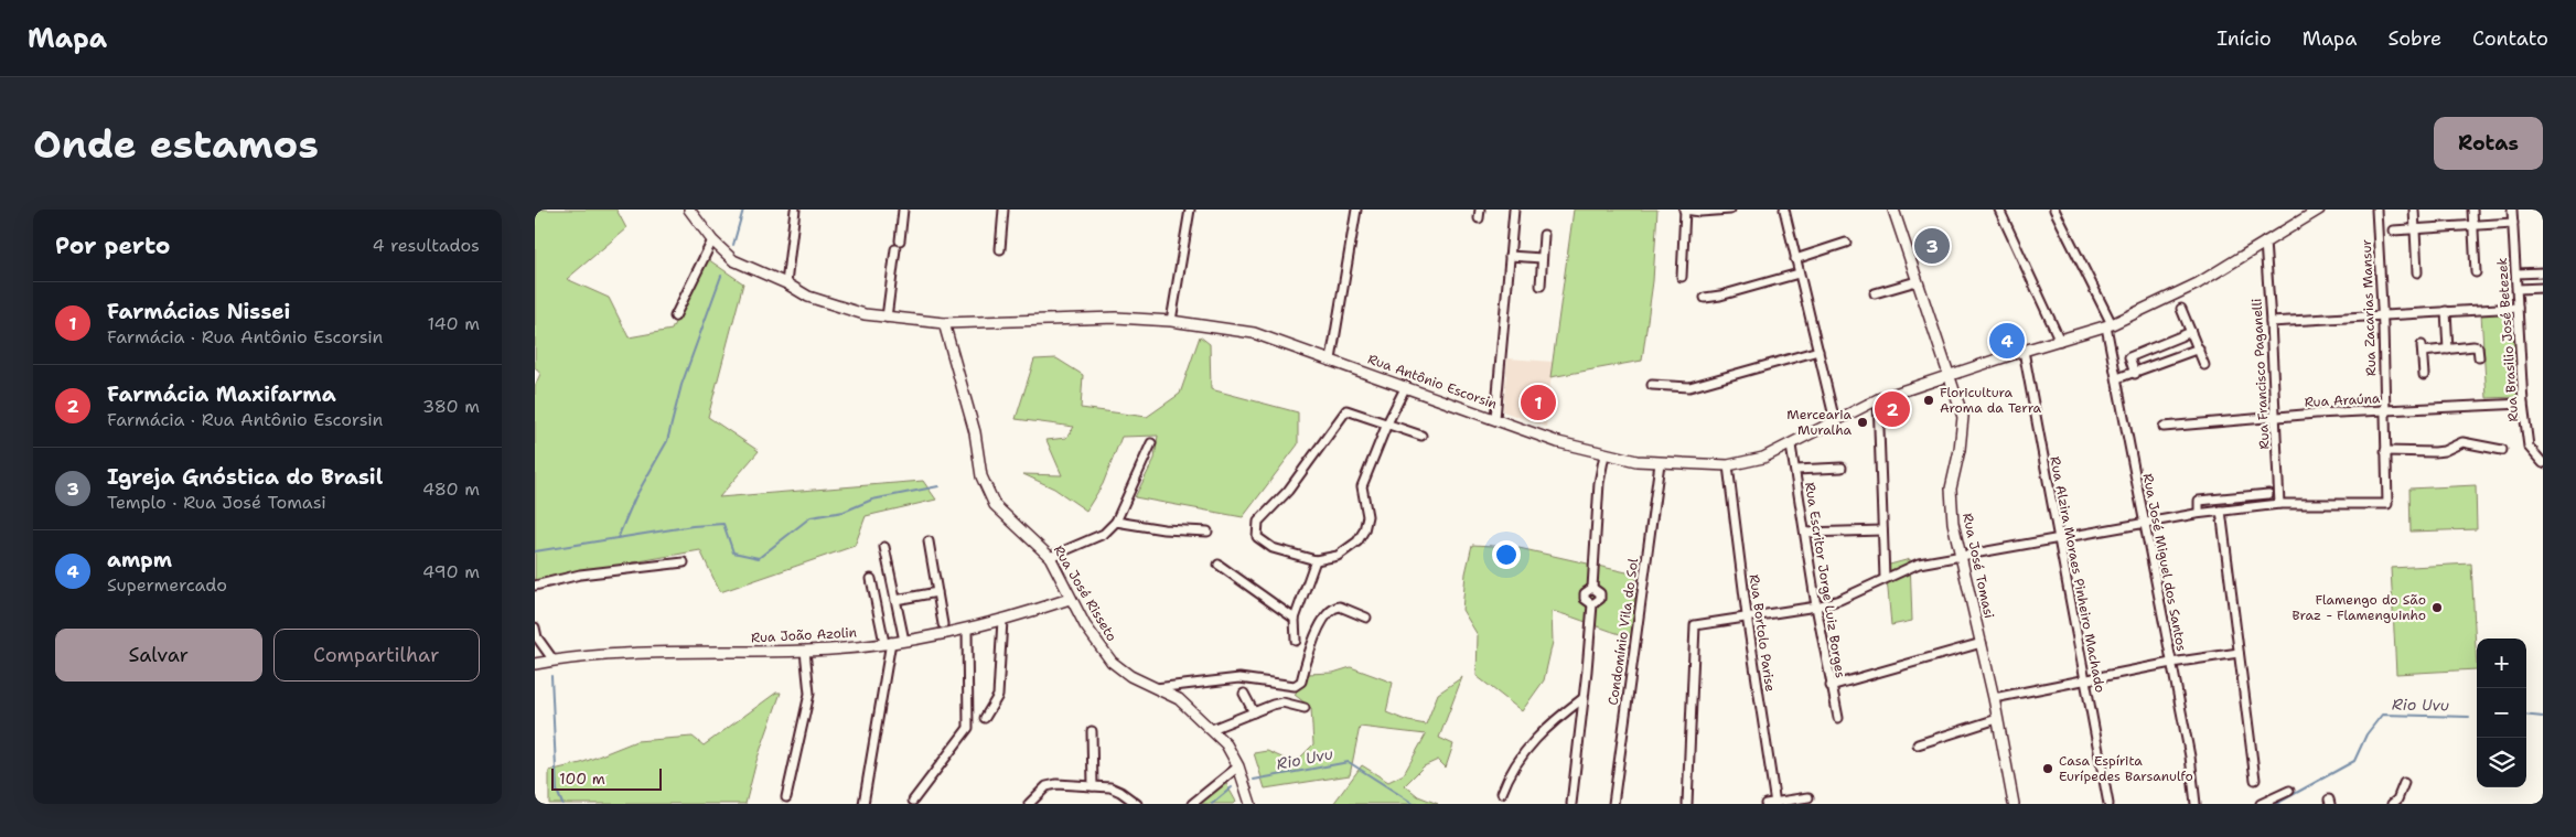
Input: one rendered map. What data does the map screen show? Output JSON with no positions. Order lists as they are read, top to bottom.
{
  "streets": {
    "main road": [
      "Rua Antônio Escorsin",
      "Rua José Tomasi",
      "Rua José Risseto",
      "Rua João Azolin"
    ],
    "street": [
      "Rua Zacarias Mansur",
      "Rua Brasilio José Betezek",
      "Rua Francisco Paganelli",
      "Rua Araúna",
      "Rua José Miguel dos Santos",
      "Rua Alzira Moraes Pinheiro Machado",
      "Rua Escritor Jorge Luiz Borges",
      "Condomínio Vila do Sol",
      "Rua Bortolo Parise"
    ]
  },
  "crossings": [
    ["Rua Zacarias Mansur", "Rua Francisco Paganelli"],
    ["Rua Zacarias Mansur", "Rua Araúna"],
    ["Rua Brasilio José Betezek", "Rua Araúna"],
    ["Rua Francisco Paganelli", "Rua Antônio Escorsin"],
    ["Rua Francisco Paganelli", "Rua Araúna"],
    ["Rua Antônio Escorsin", "Rua José Miguel dos Santos"],
    ["Rua Antônio Escorsin", "Rua José Tomasi"],
    ["Rua Antônio Escorsin", "Rua Alzira Moraes Pinheiro Machado"],
    ["Rua Antônio Escorsin", "Rua Escritor Jorge Luiz Borges"],
    ["Rua Antônio Escorsin", "Rua José Risseto"],
    ["Rua Antônio Escorsin", "Condomínio Vila do Sol"],
    ["Rua Antônio Escorsin", "Rua Bortolo Parise"],
    ["Rua José Risseto", "Rua João Azolin"]
  ],
  "water": ["Rio Uvu"],
  "places": [
    "Floricultura Aroma da Terra",
    "Mercearia Muralha",
    "Flamengo do São Braz - Flamenguinho",
    "Casa Espírita Eurípedes Barsanulfo"
  ],
  "scale_bar": "100 m",
  "page": {
    "header": "Mapa",
    "nav": [
      "Início",
      "Mapa",
      "Sobre",
      "Contato"
    ],
    "buttons": [
      "Rotas",
      ["Salvar", "Compartilhar"]
    ],
    "title": "Onde estamos",
    "heading": ["Por perto", "4 resultados"],
    "pins": [
      "3",
      "4",
      "1",
      "2"
    ],
    "list": [
      {
        "mark": "1",
        "name": "Farmácias Nissei",
        "note": "Farmácia · Rua Antônio Escorsin",
        "value": "140 m"
      },
      {
        "mark": "2",
        "name": "Farmácia Maxifarma",
        "note": "Farmácia · Rua Antônio Escorsin",
        "value": "380 m"
      },
      {
        "mark": "3",
        "name": "Igreja Gnóstica do Brasil",
        "note": "Templo · Rua José Tomasi",
        "value": "480 m"
      },
      {
        "mark": "4",
        "name": "ampm",
        "note": "Supermercado",
        "value": "490 m"
      }
    ],
    "map_buttons": ["+", "−"],
    "scale": "100 m"
  }
}
